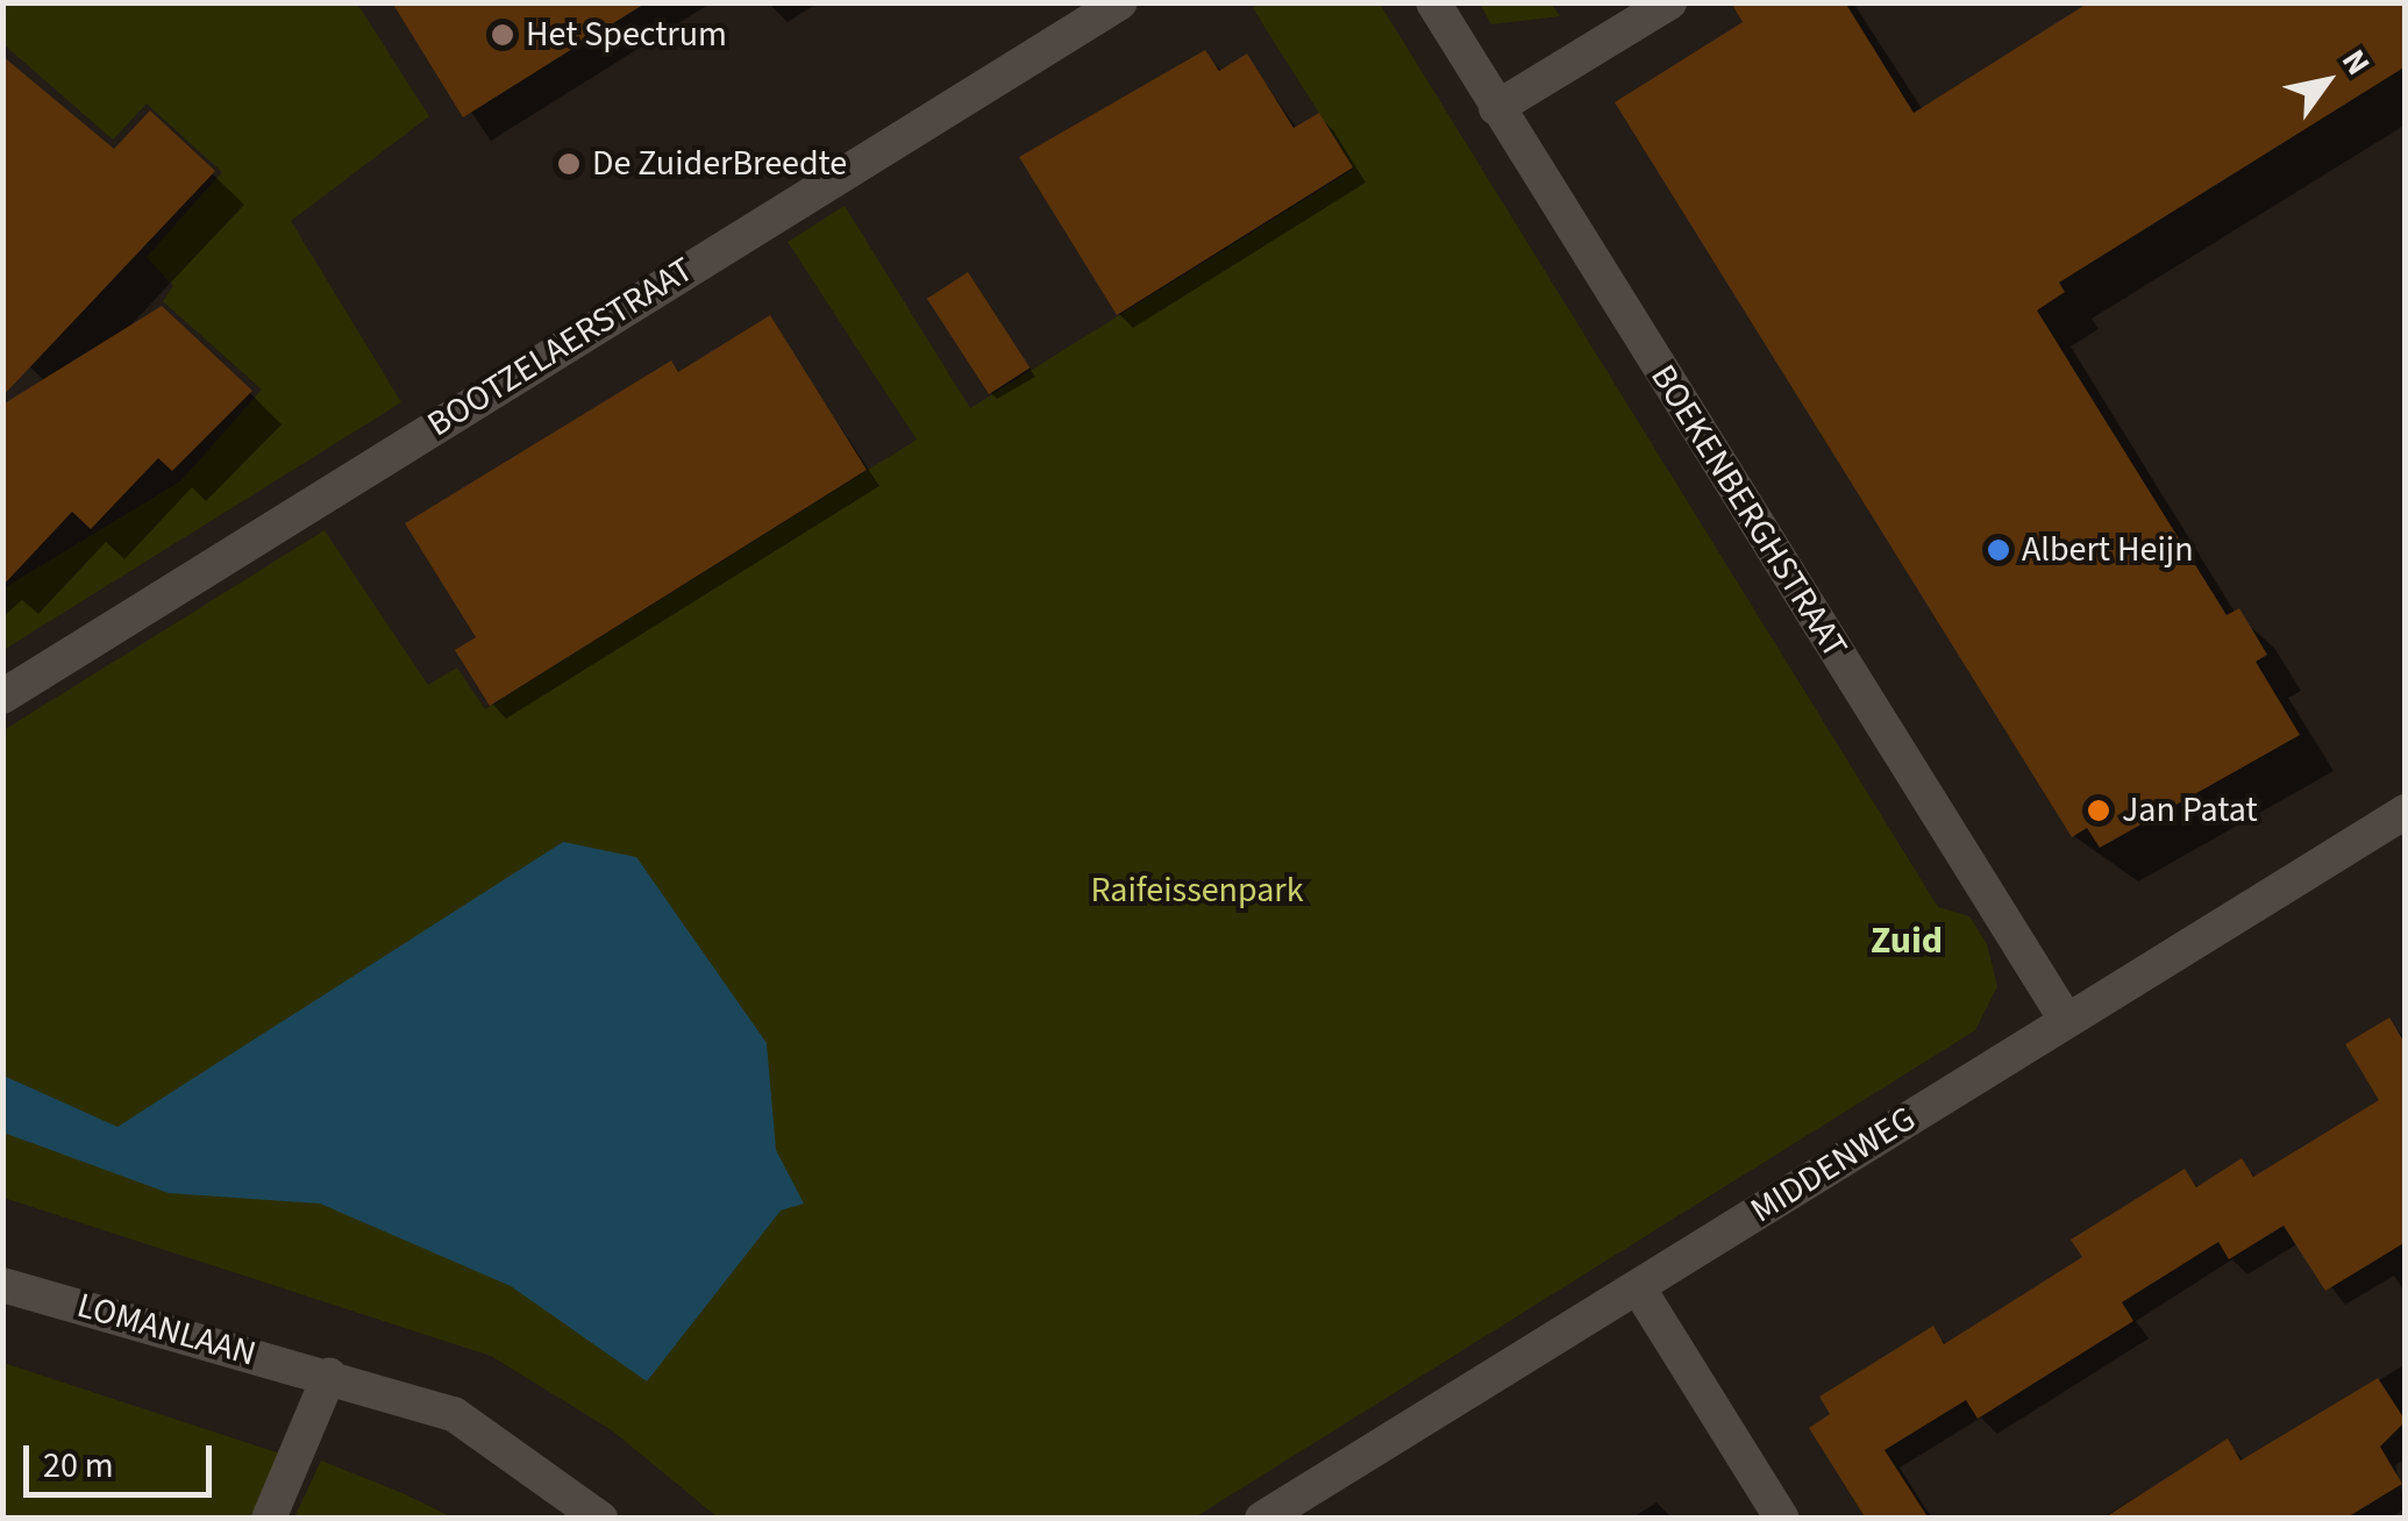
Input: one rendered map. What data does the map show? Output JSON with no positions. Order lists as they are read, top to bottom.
{
  "streets": {
    "street": [
      "BOOTZELAERSTRAAT",
      "BOEKENBERGHSTRAAT",
      "MIDDENWEG",
      "LOMANLAAN"
    ]
  },
  "crossings": [
    ["BOEKENBERGHSTRAAT", "MIDDENWEG"]
  ],
  "districts": ["Zuid"],
  "parks": ["Raifeissenpark"],
  "places": [
    "Het Spectrum",
    "De ZuiderBreedte",
    "Albert Heijn",
    "Jan Patat"
  ],
  "scale_bar": "20 m",
  "north": "top right"
}
